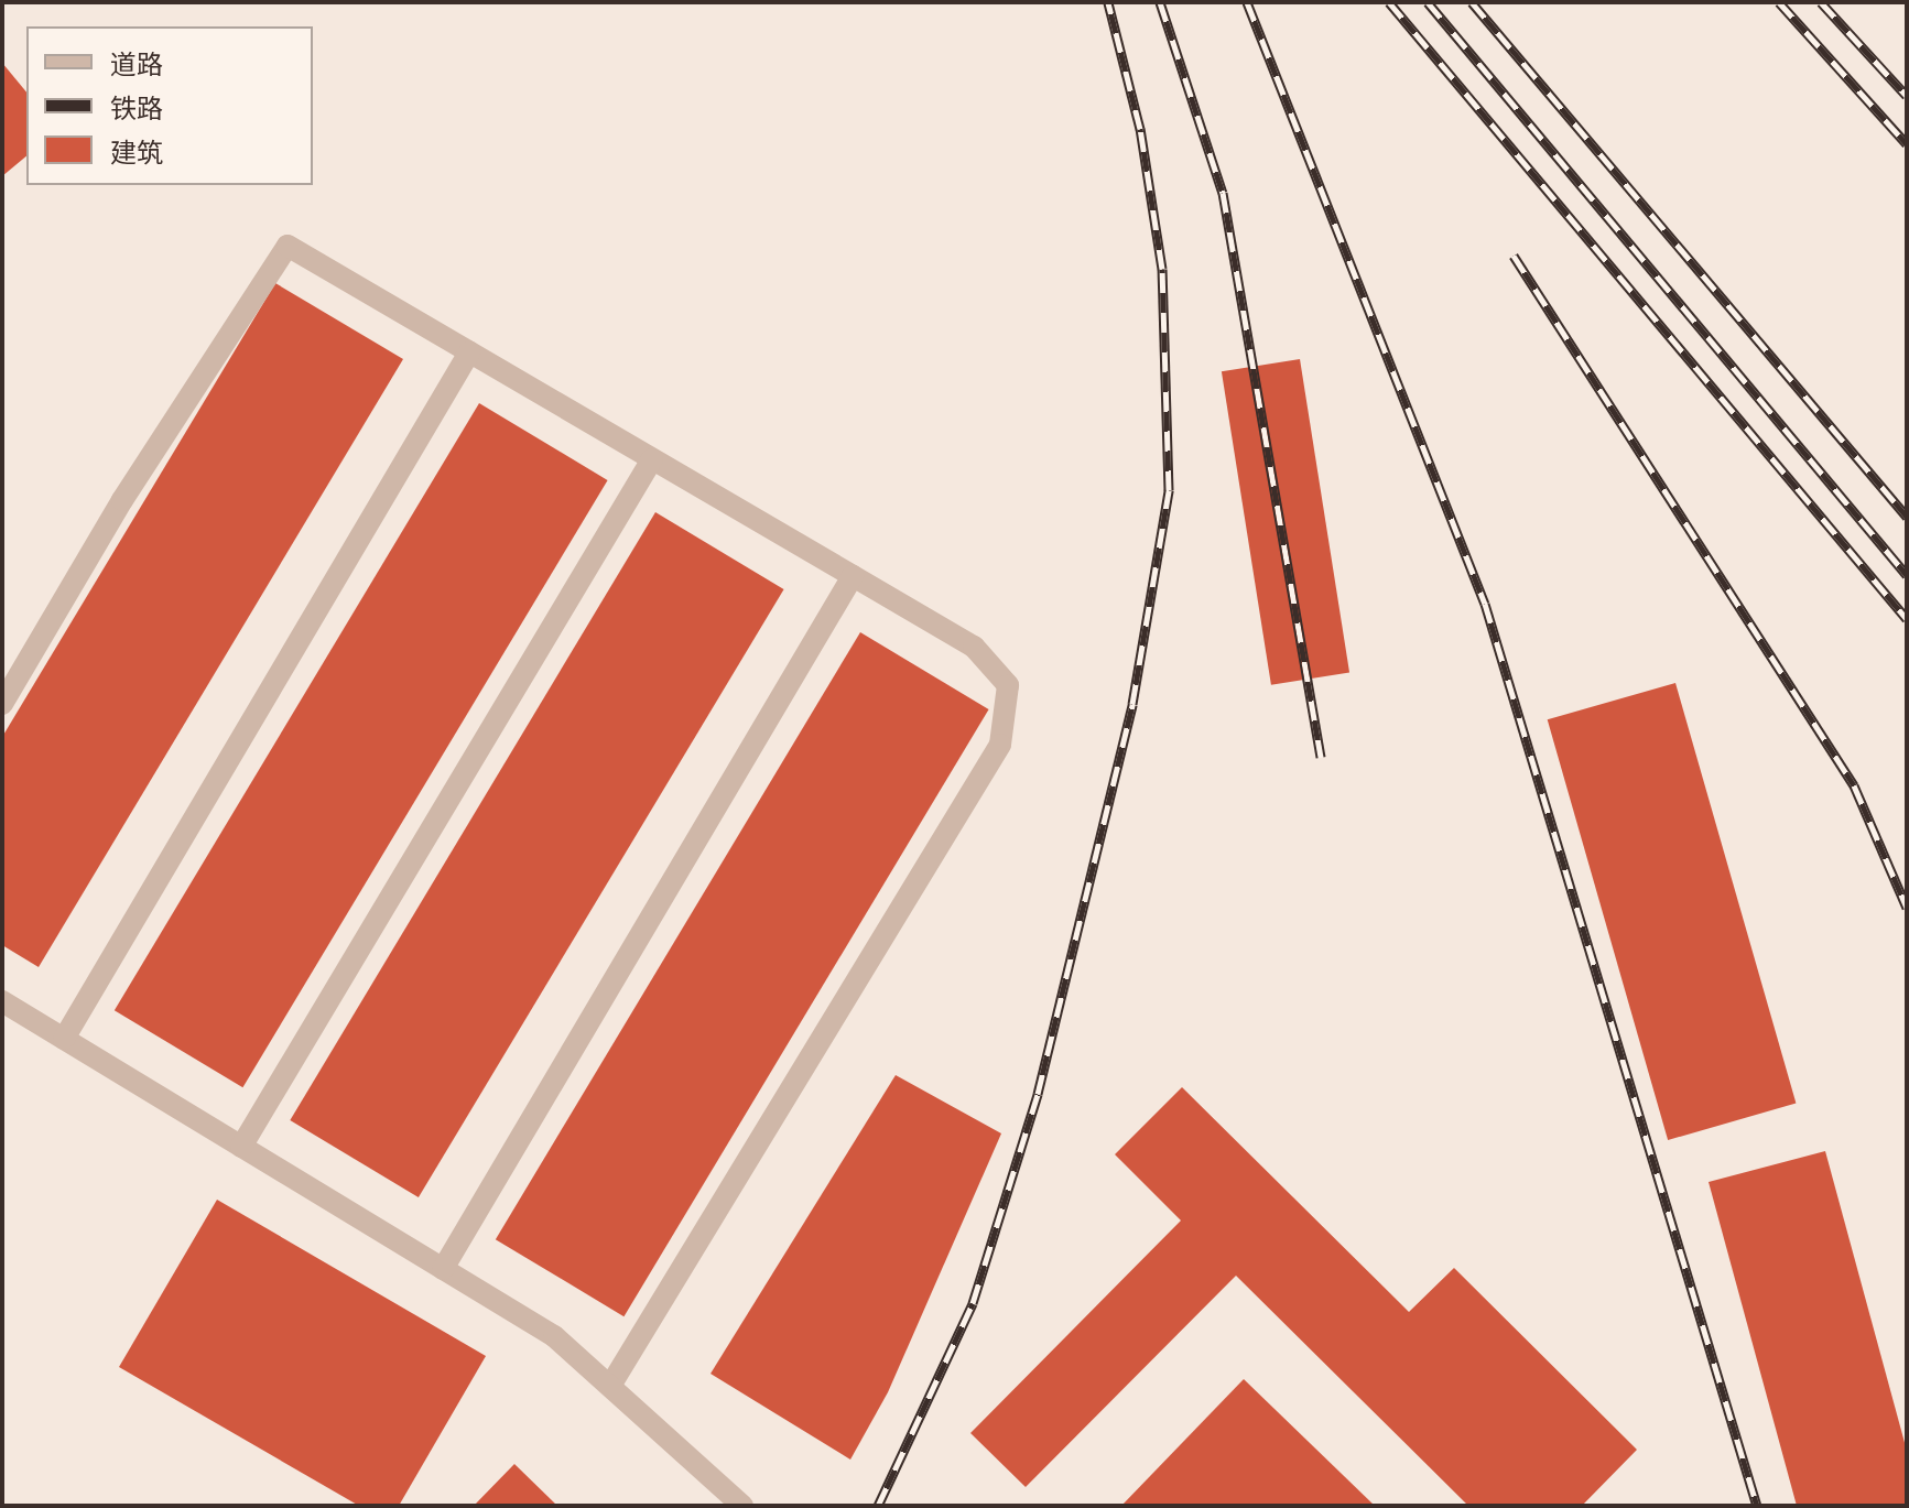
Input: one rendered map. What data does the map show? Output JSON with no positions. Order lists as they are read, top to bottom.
{
  "legend": ["道路", "铁路", "建筑"]
}
